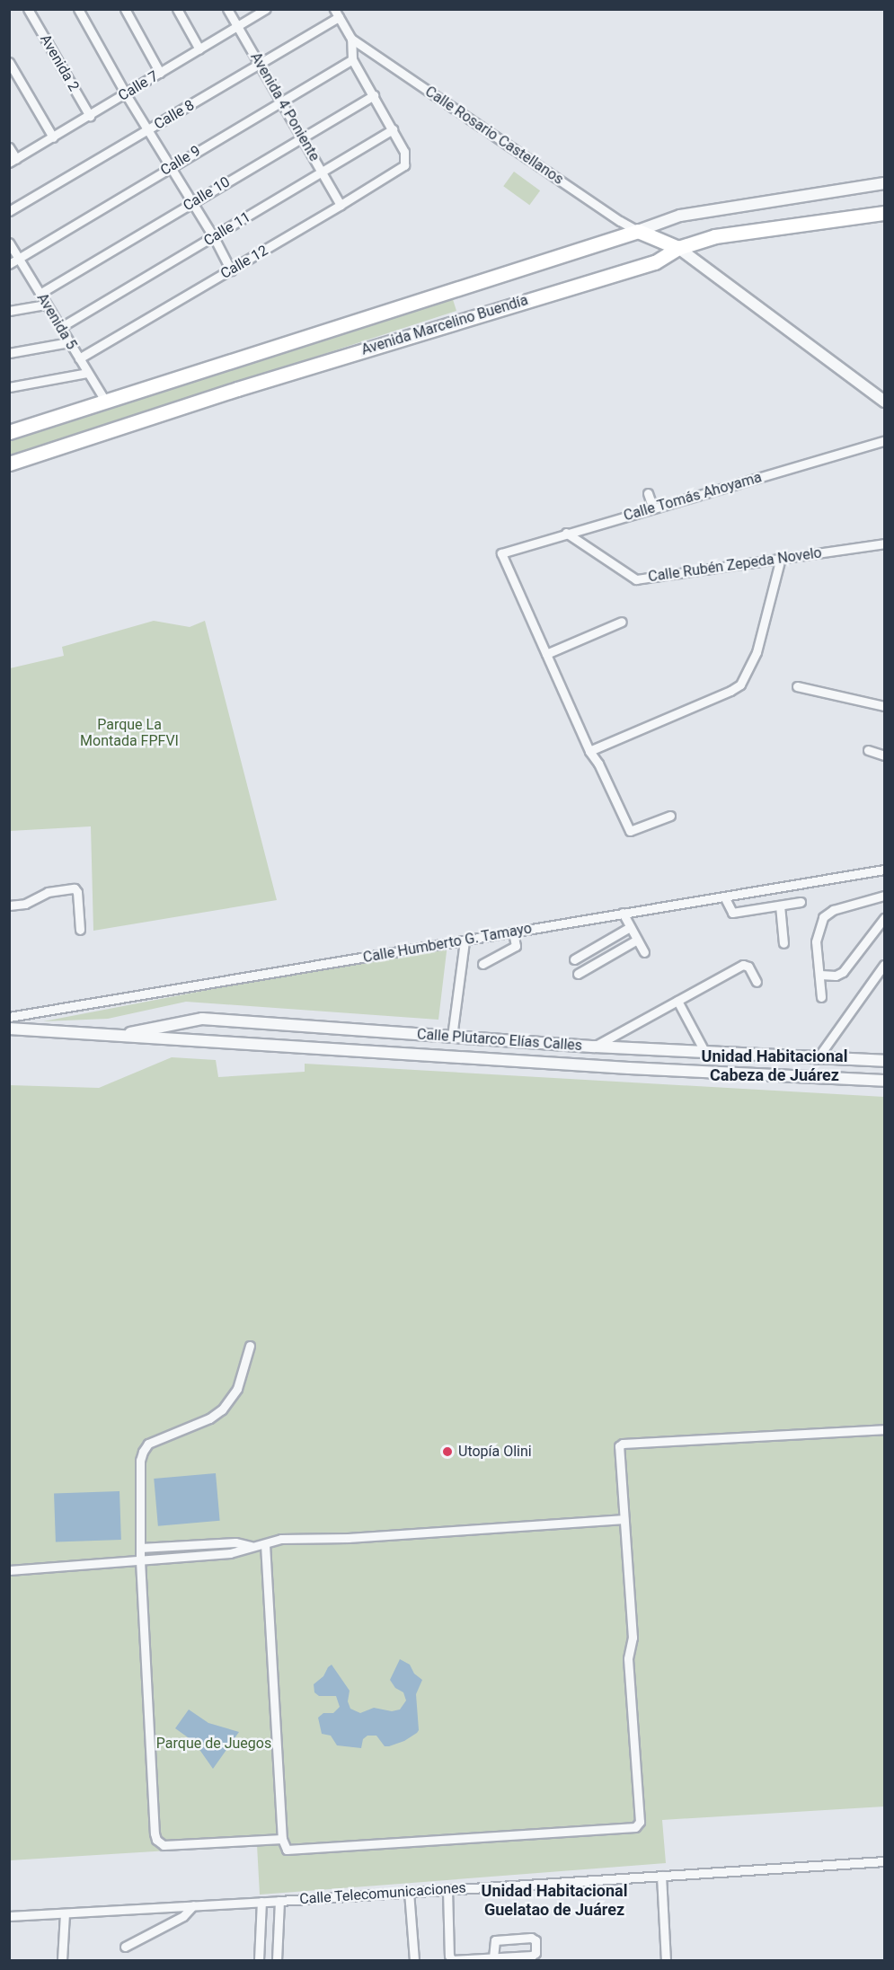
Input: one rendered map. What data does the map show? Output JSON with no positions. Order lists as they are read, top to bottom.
{
  "streets": {
    "main road": ["Avenida Marcelino Buendía"],
    "street": [
      "Avenida 2",
      "Calle 7",
      "Avenida 4 Poniente",
      "Calle 8",
      "Calle Rosario Castellanos",
      "Calle 9",
      "Calle 10",
      "Calle 11",
      "Calle 12",
      "Avenida 5",
      "Calle Tomás Ahoyama",
      "Calle Rubén Zepeda Novelo",
      "Calle Humberto G. Tamayo",
      "Calle Plutarco Elías Calles",
      "Calle Telecomunicaciones"
    ]
  },
  "crossings": [
    ["Avenida 2", "Calle 7"],
    ["Calle 7", "Avenida 4 Poniente"],
    ["Avenida 4 Poniente", "Calle 8"],
    ["Avenida 4 Poniente", "Calle 9"],
    ["Avenida 4 Poniente", "Calle 10"],
    ["Avenida 4 Poniente", "Calle 11"],
    ["Avenida 4 Poniente", "Calle 12"],
    ["Calle Rosario Castellanos", "Avenida Marcelino Buendía"],
    ["Calle 9", "Avenida 5"],
    ["Calle 10", "Avenida 5"],
    ["Calle 11", "Calle 12"],
    ["Calle 11", "Avenida 5"],
    ["Calle 12", "Avenida 5"],
    ["Avenida 5", "Avenida Marcelino Buendía"],
    ["Calle Tomás Ahoyama", "Calle Rubén Zepeda Novelo"]
  ],
  "districts": ["Unidad Habitacional Cabeza de Juárez", "Unidad Habitacional Guelatao de Juárez"],
  "parks": ["Parque La Montada FPFVI", "Parque de Juegos"],
  "places": ["Utopía Olini"]
}
